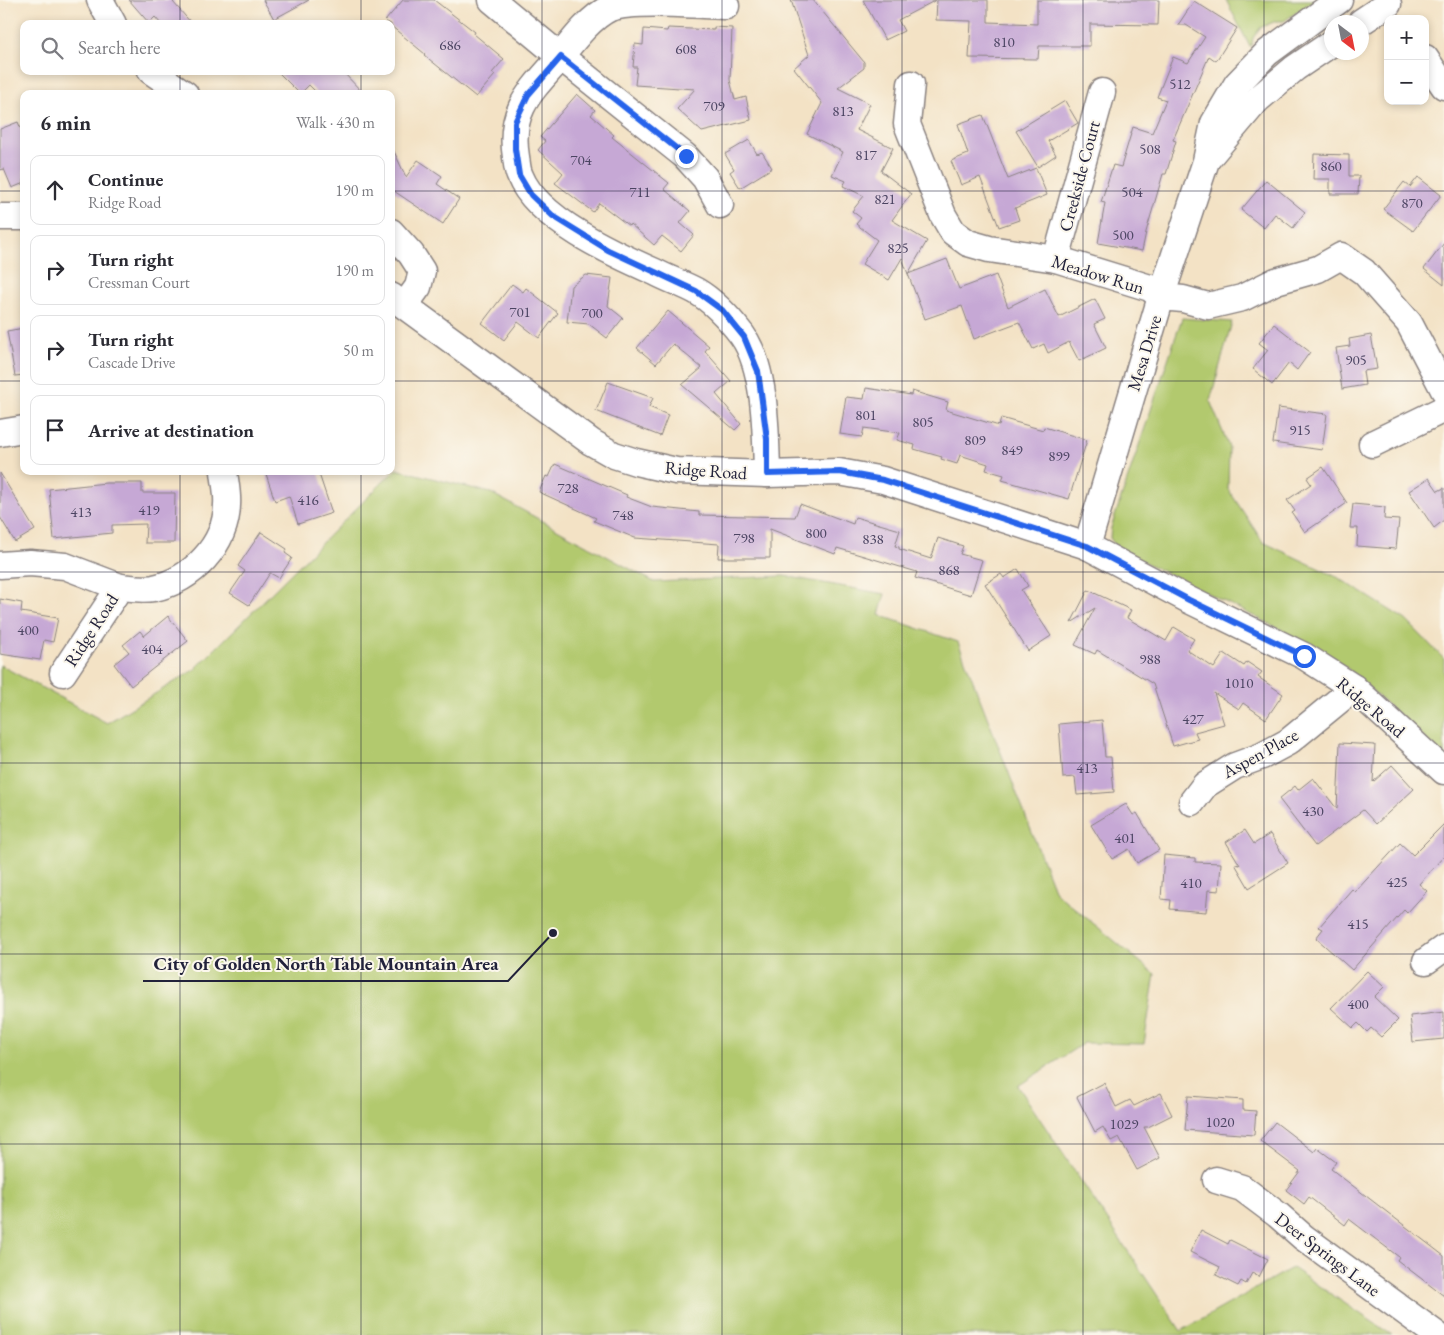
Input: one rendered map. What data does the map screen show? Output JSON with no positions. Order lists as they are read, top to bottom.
{
  "streets": {
    "street": [
      "Creekside Court",
      "Meadow Run",
      "Mesa Drive",
      "Ridge Road",
      "Aspen Place",
      "Deer Springs Lane"
    ]
  },
  "crossings": [
    ["Creekside Court", "Meadow Run"],
    ["Meadow Run", "Mesa Drive"],
    ["Mesa Drive", "Ridge Road"],
    ["Ridge Road", "Aspen Place"]
  ],
  "places": ["City of Golden North Table Mountain Area"],
  "house_numbers": [
    "810",
    "686",
    "608",
    "512",
    "709",
    "813",
    "508",
    "817",
    "704",
    "860",
    "711",
    "504",
    "821",
    "870",
    "500",
    "825",
    "701",
    "700",
    "905",
    "801",
    "805",
    "915",
    "809",
    "849",
    "899",
    "728",
    "416",
    "419",
    "413",
    "748",
    "800",
    "798",
    "838",
    "868",
    "400",
    "404",
    "988",
    "1010",
    "427",
    "413",
    "430",
    "401",
    "425",
    "410",
    "415",
    "400",
    "1020",
    "1029"
  ],
  "north": "bottom right",
  "page": {
    "map_buttons": ["+", "−"],
    "search": "Search here",
    "heading": ["6 min", "Walk · 430 m"],
    "list": [
      ["Continue", "Ridge Road", "190 m"],
      ["Turn right", "Cressman Court", "190 m"],
      ["Turn right", "Cascade Drive", "50 m"],
      "Arrive at destination"
    ]
  }
}
